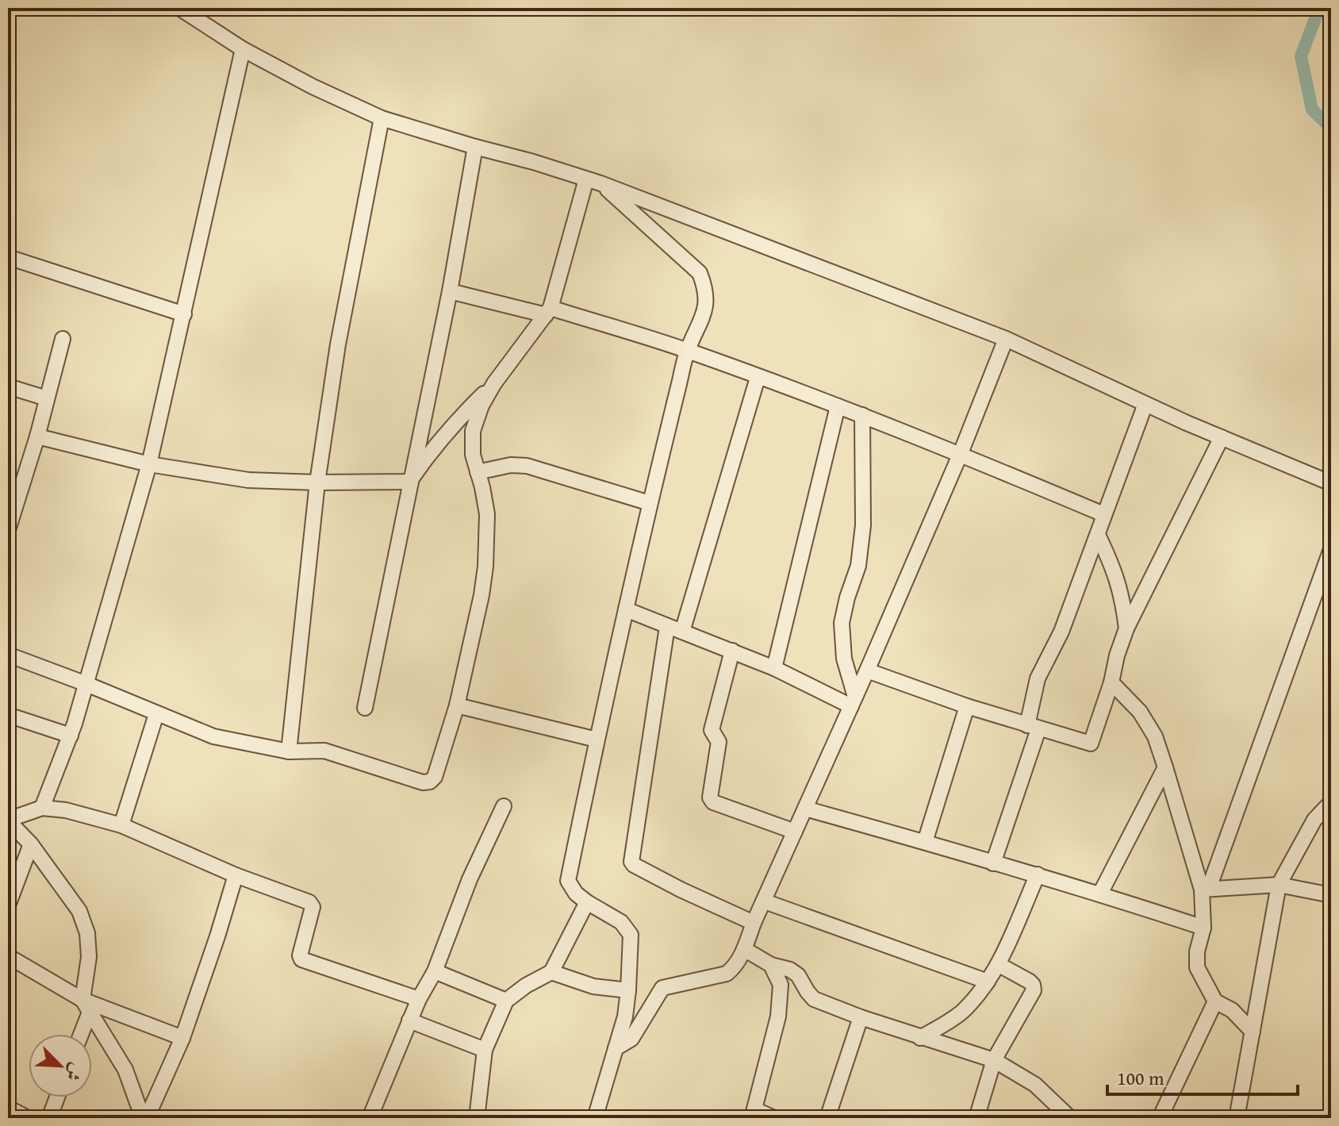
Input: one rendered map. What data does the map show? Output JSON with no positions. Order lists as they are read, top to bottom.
{
  "scale_bar": "100 m",
  "north": "bottom right"
}
